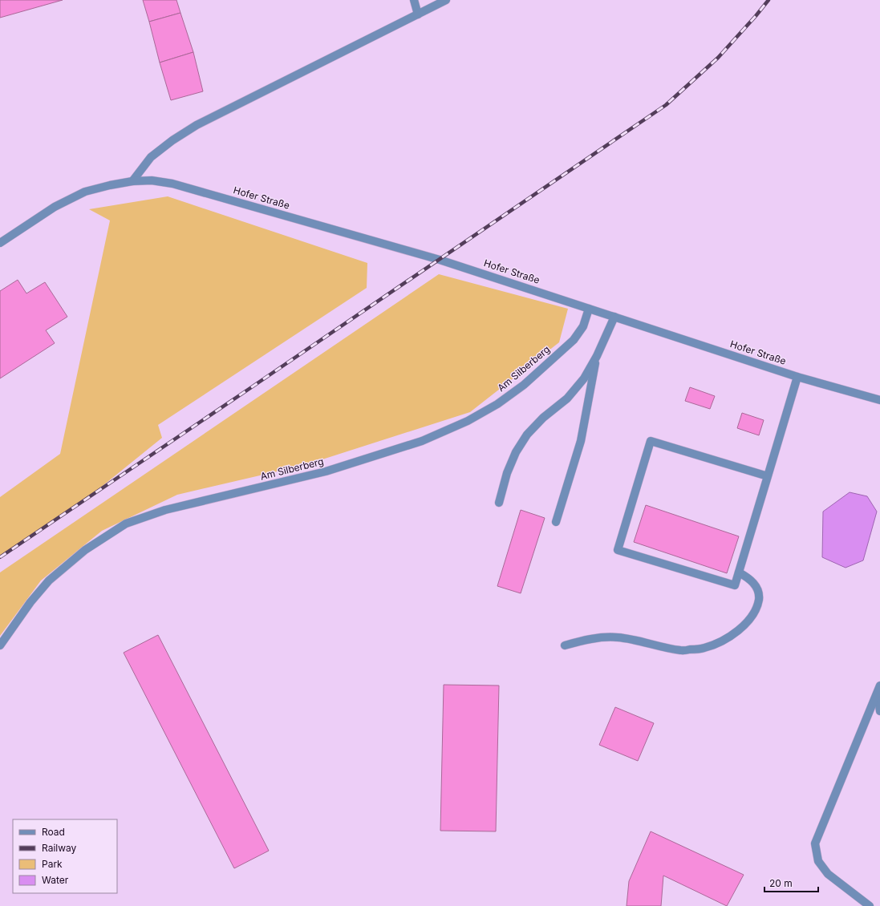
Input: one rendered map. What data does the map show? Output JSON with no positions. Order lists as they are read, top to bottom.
{
  "streets": {
    "street": ["Hofer Straße", "Am Silberberg"]
  },
  "crossings": [
    ["Hofer Straße", "Am Silberberg"]
  ],
  "legend": [
    "Road",
    "Railway",
    "Park",
    "Water"
  ],
  "scale_bar": "20 m"
}
